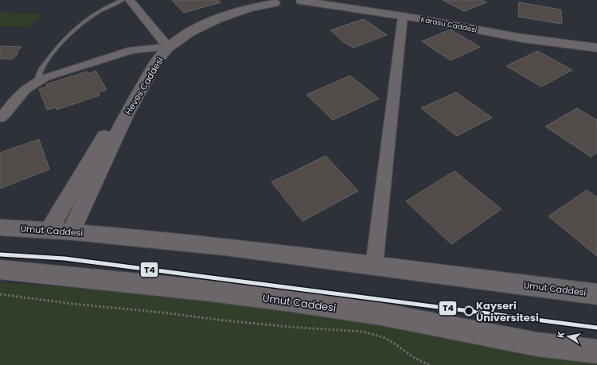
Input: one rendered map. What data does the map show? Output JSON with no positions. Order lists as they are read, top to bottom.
{
  "streets": {
    "street": ["Karasu Caddesi", "Heves Caddesi", "Umut Caddesi"]
  },
  "crossings": [
    ["Karasu Caddesi", "Heves Caddesi"],
    ["Heves Caddesi", "Umut Caddesi"]
  ],
  "places": ["Kayseri Üniversitesi"],
  "lines": ["transit line T4"],
  "north": "left"
}
